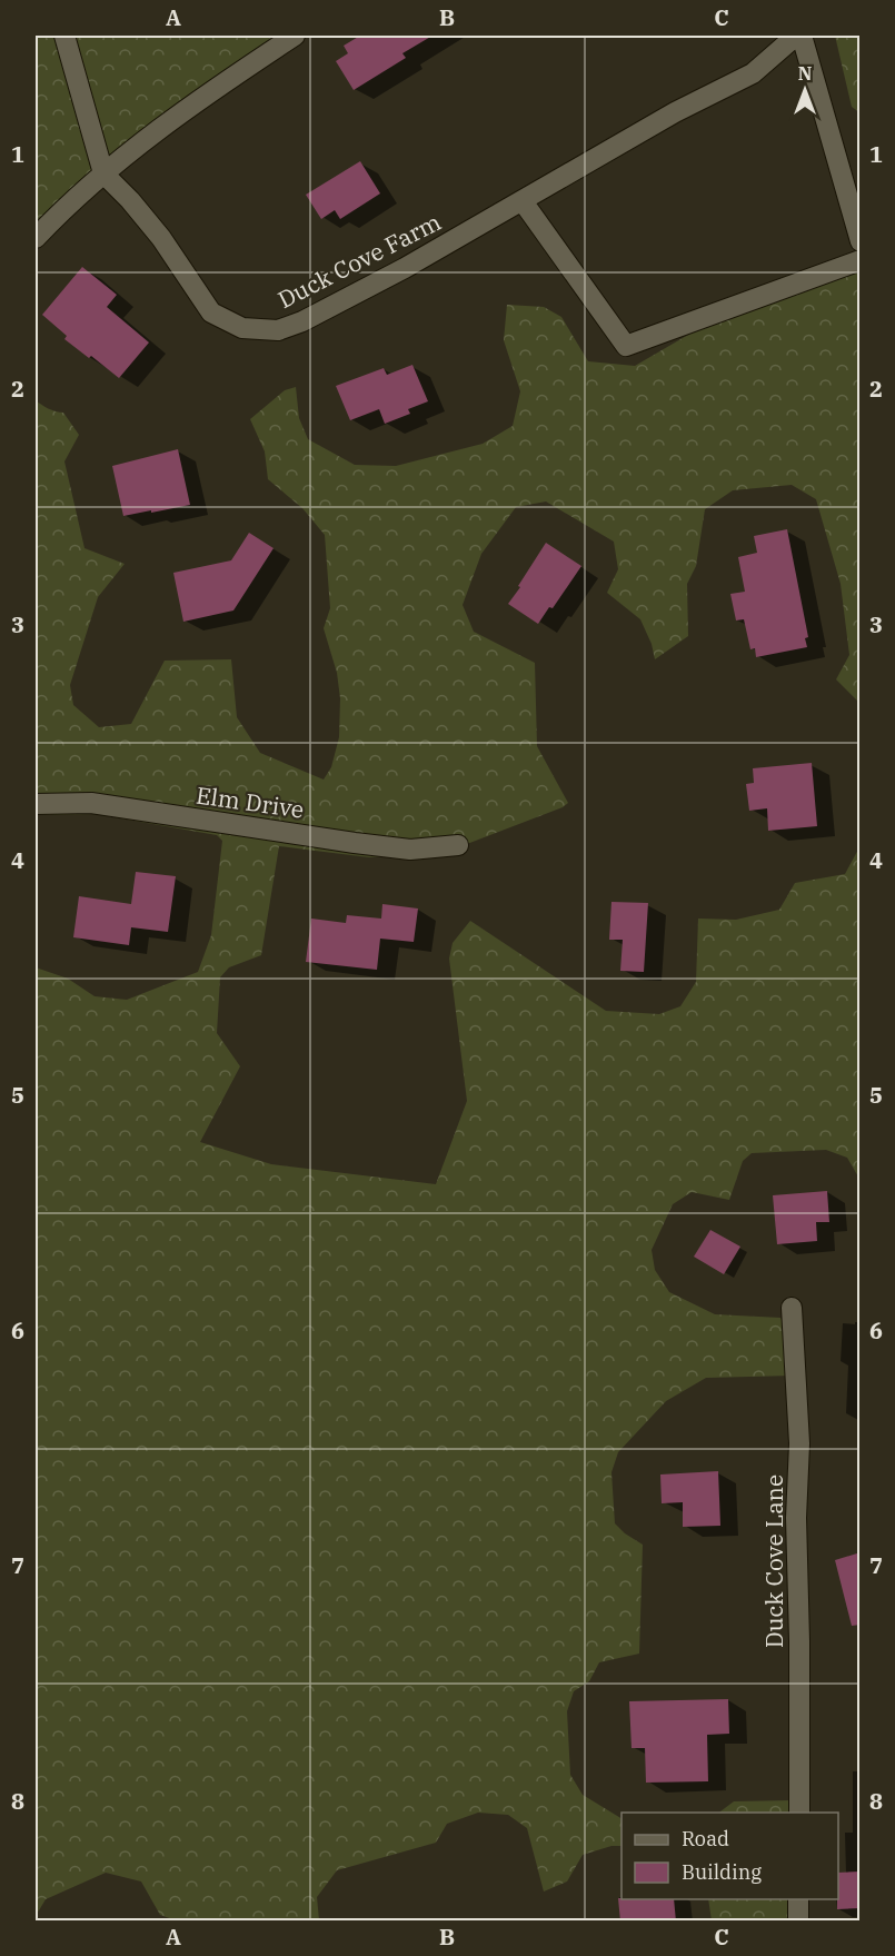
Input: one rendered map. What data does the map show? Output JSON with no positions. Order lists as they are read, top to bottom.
{
  "streets": {
    "street": ["Duck Cove Farm", "Elm Drive", "Duck Cove Lane"]
  },
  "legend": ["Road", "Building"],
  "north": "top",
  "grid": {
    "columns": ["A", "B", "C"],
    "rows": [
      "1",
      "2",
      "3",
      "4",
      "5",
      "6",
      "7",
      "8"
    ]
  }
}
